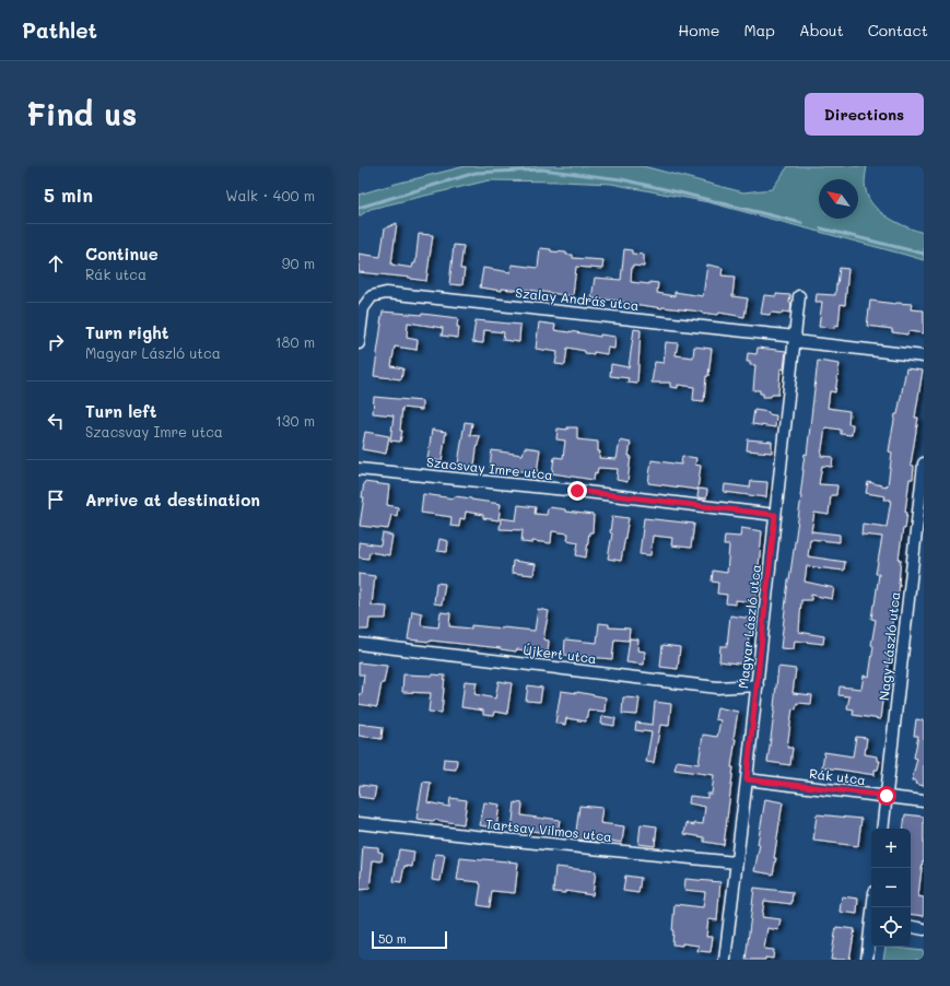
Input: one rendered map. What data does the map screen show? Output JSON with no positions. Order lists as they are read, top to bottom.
{
  "streets": {
    "street": [
      "Szalay András utca",
      "Szacsvay Imre utca",
      "Magyar László utca",
      "Nagy László utca",
      "Újkert utca",
      "Rák utca",
      "Tartsay Vilmos utca"
    ]
  },
  "crossings": [
    ["Szalay András utca", "Magyar László utca"],
    ["Szacsvay Imre utca", "Magyar László utca"],
    ["Magyar László utca", "Újkert utca"],
    ["Magyar László utca", "Rák utca"],
    ["Magyar László utca", "Tartsay Vilmos utca"],
    ["Nagy László utca", "Rák utca"]
  ],
  "scale_bar": "50 m",
  "north": "top left",
  "page": {
    "header": "Pathlet",
    "nav": [
      "Home",
      "Map",
      "About",
      "Contact"
    ],
    "buttons": "Directions",
    "title": "Find us",
    "heading": ["5 min", "Walk · 400 m"],
    "list": [
      ["Continue", "Rák utca", "90 m"],
      ["Turn right", "Magyar László utca", "180 m"],
      ["Turn left", "Szacsvay Imre utca", "130 m"],
      "Arrive at destination"
    ],
    "map_buttons": ["+", "−"],
    "scale": "50 m"
  }
}
